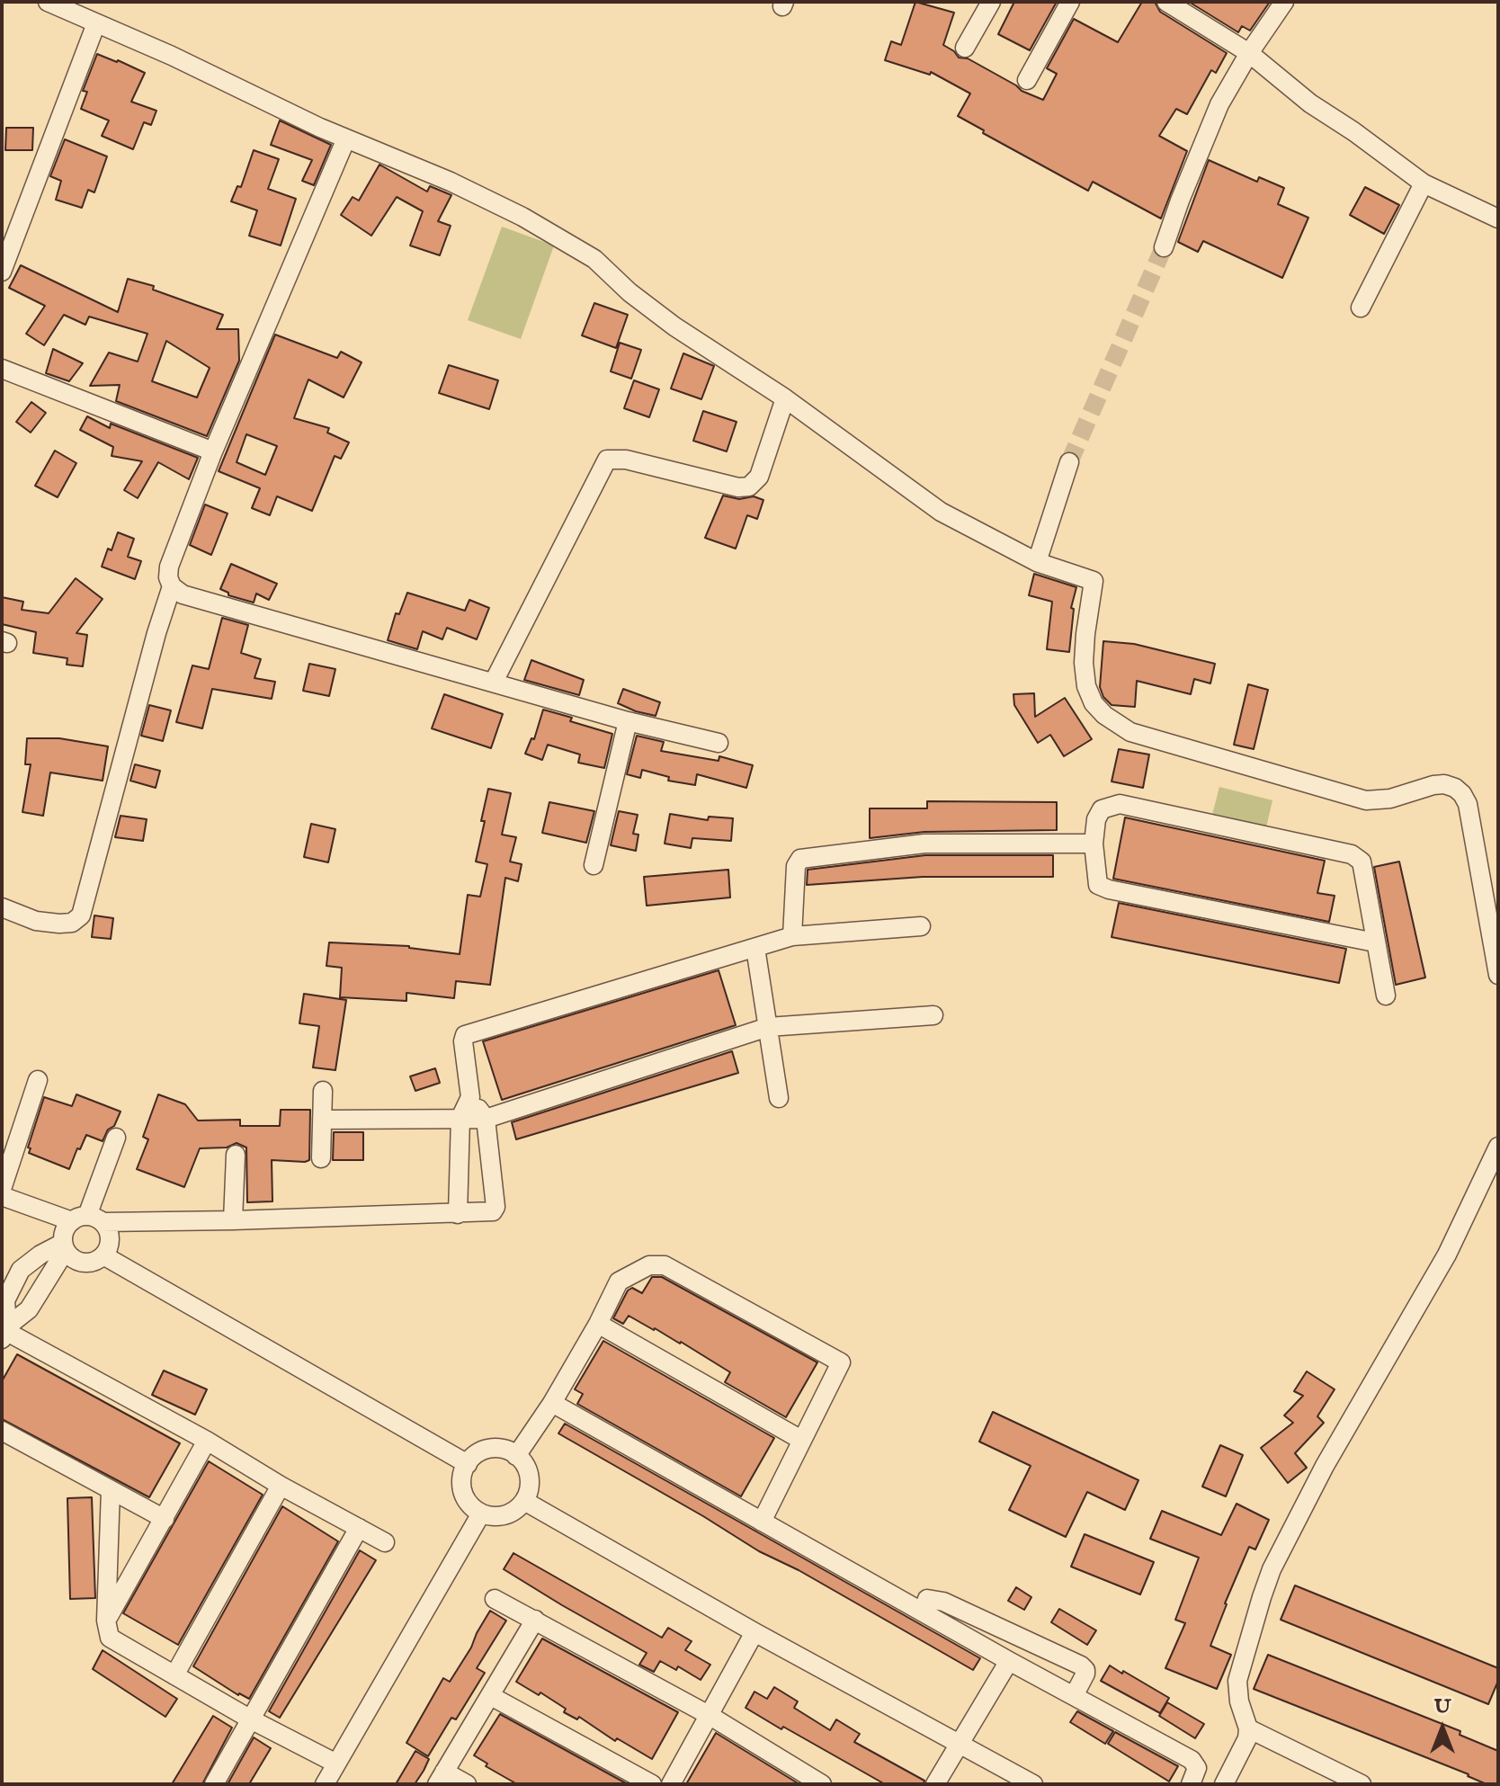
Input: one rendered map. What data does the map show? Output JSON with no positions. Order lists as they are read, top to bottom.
{
  "north": "top"
}
